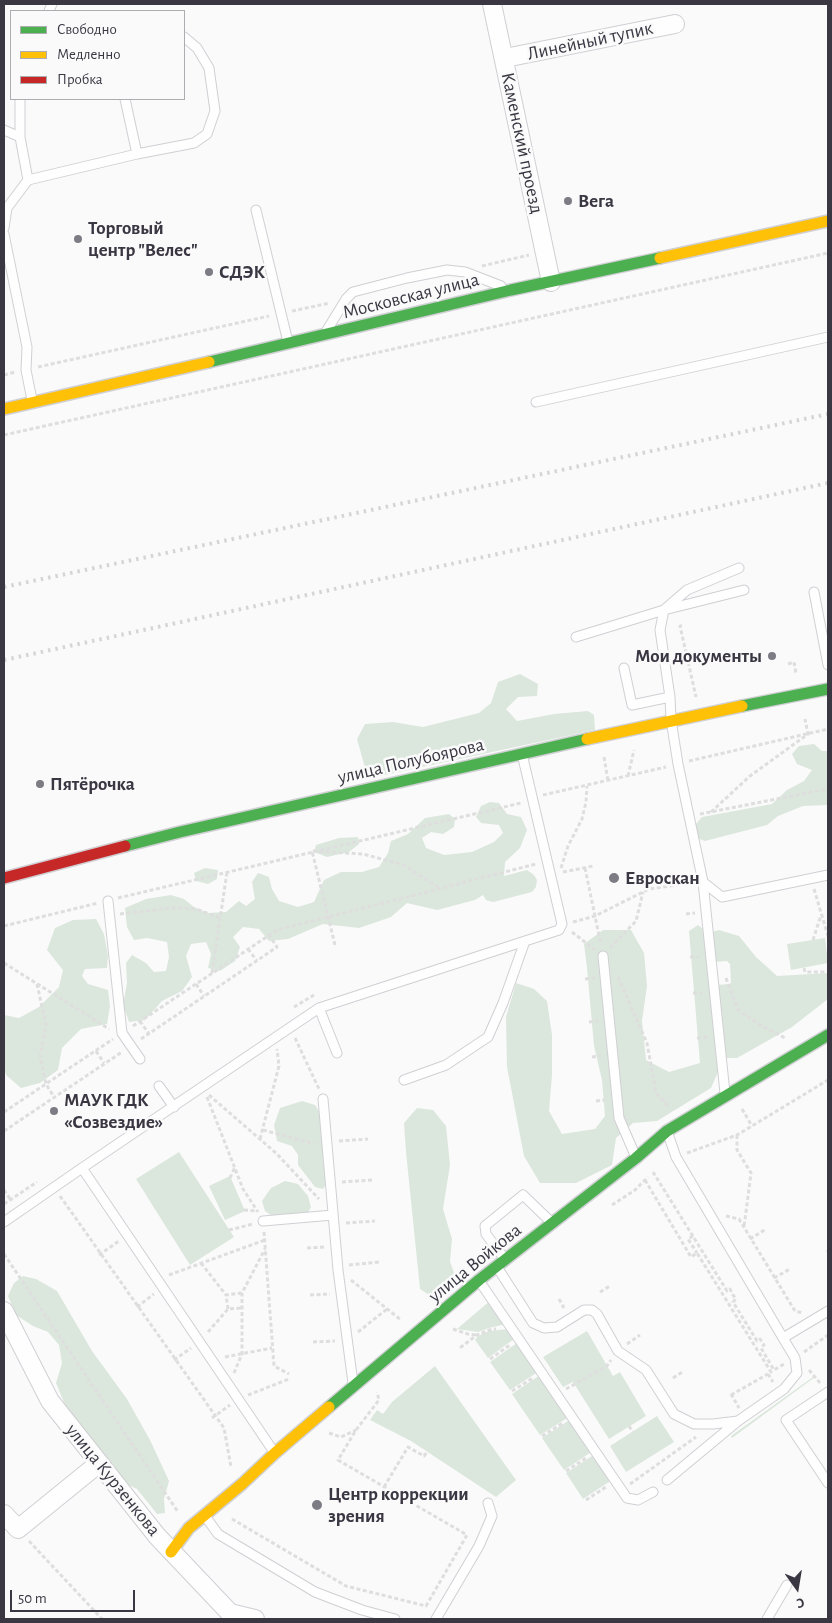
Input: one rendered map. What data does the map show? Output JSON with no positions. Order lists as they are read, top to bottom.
{
  "streets": {
    "street": [
      "Линейный тупик",
      "Каменский проезд",
      "Московская улица",
      "улица Полубоярова",
      "улица Войкова",
      "улица Курзенкова"
    ]
  },
  "crossings": [
    ["Линейный тупик", "Каменский проезд"],
    ["Каменский проезд", "Московская улица"],
    ["улица Войкова", "улица Курзенкова"]
  ],
  "places": [
    "Вега",
    "Торговый центр \"Велес\"",
    "СДЭК",
    "Мои документы",
    "Пятёрочка",
    "Евроскан",
    "МАУК ГДК «Созвездие»",
    "Центр коррекции зрения"
  ],
  "legend": ["Свободно", "Медленно", "Пробка"],
  "scale_bar": "50 m",
  "north": "bottom"
}
